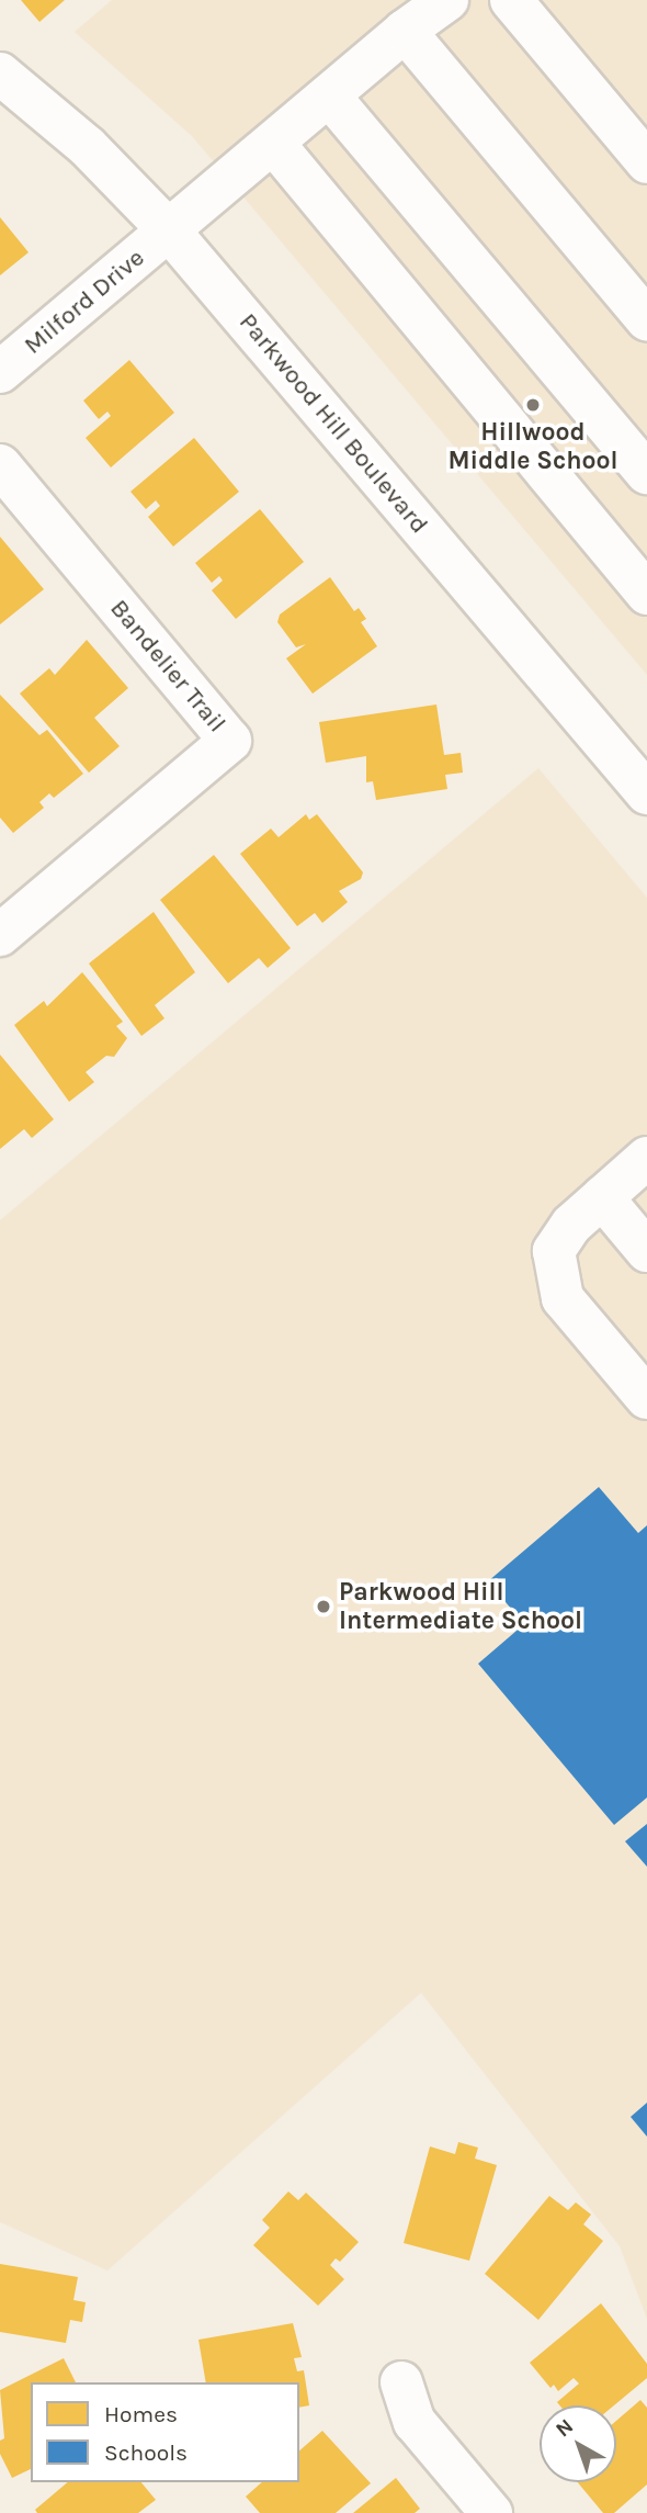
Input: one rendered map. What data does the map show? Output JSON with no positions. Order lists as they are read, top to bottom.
{
  "streets": {
    "street": ["Milford Drive", "Parkwood Hill Boulevard", "Bandelier Trail"]
  },
  "crossings": [
    ["Milford Drive", "Parkwood Hill Boulevard"]
  ],
  "places": ["Hillwood Middle School", "Parkwood Hill Intermediate School"],
  "legend": ["Homes", "Schools"],
  "north": "top left"
}
